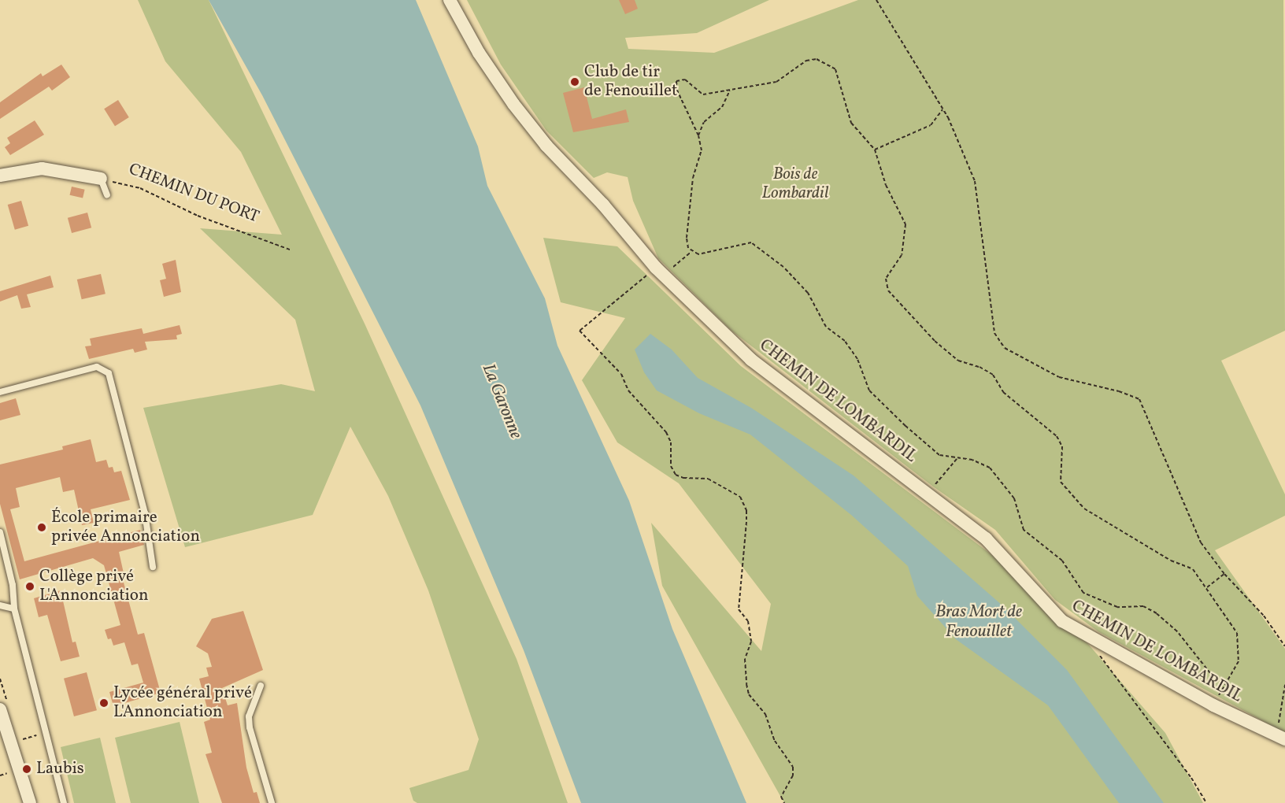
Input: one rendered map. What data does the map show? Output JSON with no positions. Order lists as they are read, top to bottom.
{
  "streets": {
    "street": ["CHEMIN DU PORT", "CHEMIN DE LOMBARDIL"]
  },
  "water": ["La Garonne", "Bras Mort de Fenouillet"],
  "parks": ["Bois de Lombardil"],
  "places": [
    "Club de tir de Fenouillet",
    "École primaire privée Annonciation",
    "Collège privé L'Annonciation",
    "Lycée général privé L'Annonciation",
    "Laubis"
  ]
}
